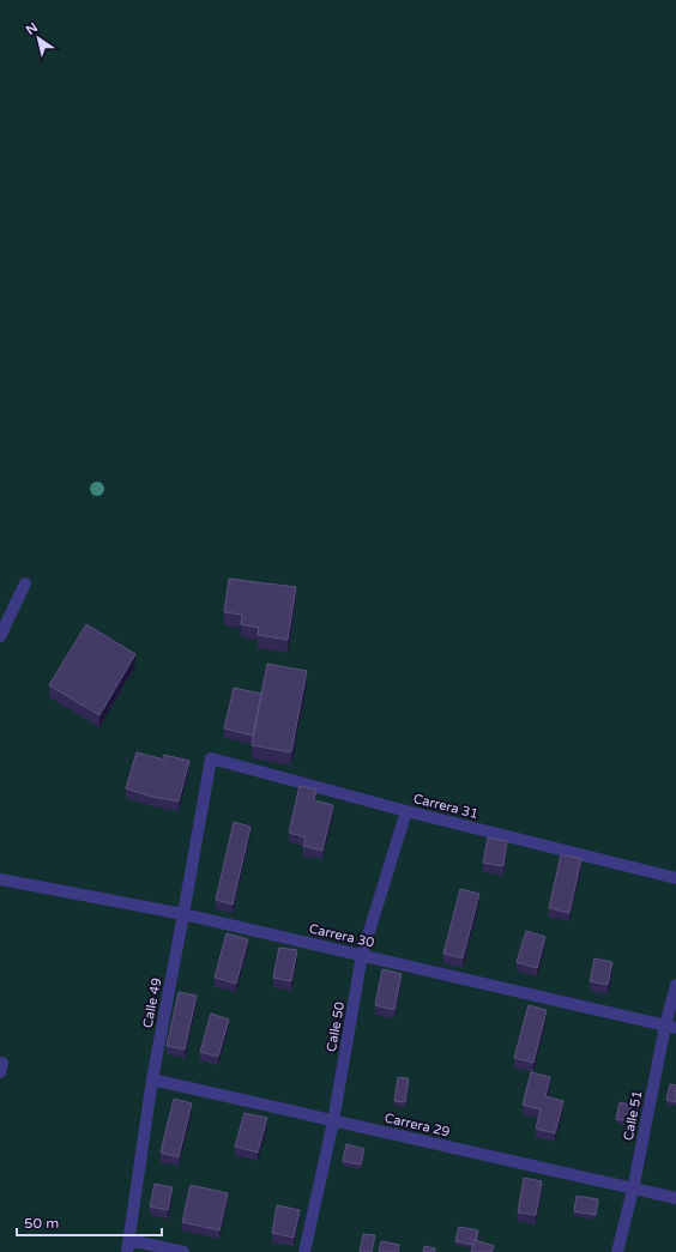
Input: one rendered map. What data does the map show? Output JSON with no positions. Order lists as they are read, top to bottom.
{
  "streets": {
    "street": [
      "Carrera 31",
      "Carrera 30",
      "Calle 49",
      "Calle 50",
      "Calle 51",
      "Carrera 29"
    ]
  },
  "crossings": [
    ["Carrera 31", "Calle 49"],
    ["Carrera 31", "Calle 50"],
    ["Carrera 30", "Calle 49"],
    ["Carrera 30", "Calle 50"],
    ["Carrera 30", "Calle 51"],
    ["Calle 49", "Carrera 29"],
    ["Calle 50", "Carrera 29"],
    ["Calle 51", "Carrera 29"]
  ],
  "scale_bar": "50 m",
  "north": "top left"
}
